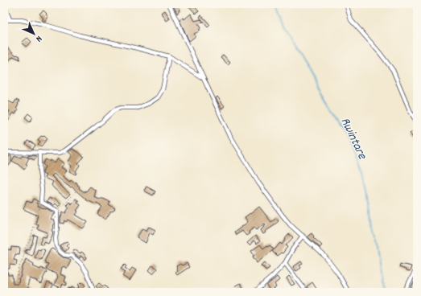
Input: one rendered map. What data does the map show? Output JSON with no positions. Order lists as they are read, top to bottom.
{
  "water": ["Rwintare"],
  "north": "bottom right"
}
